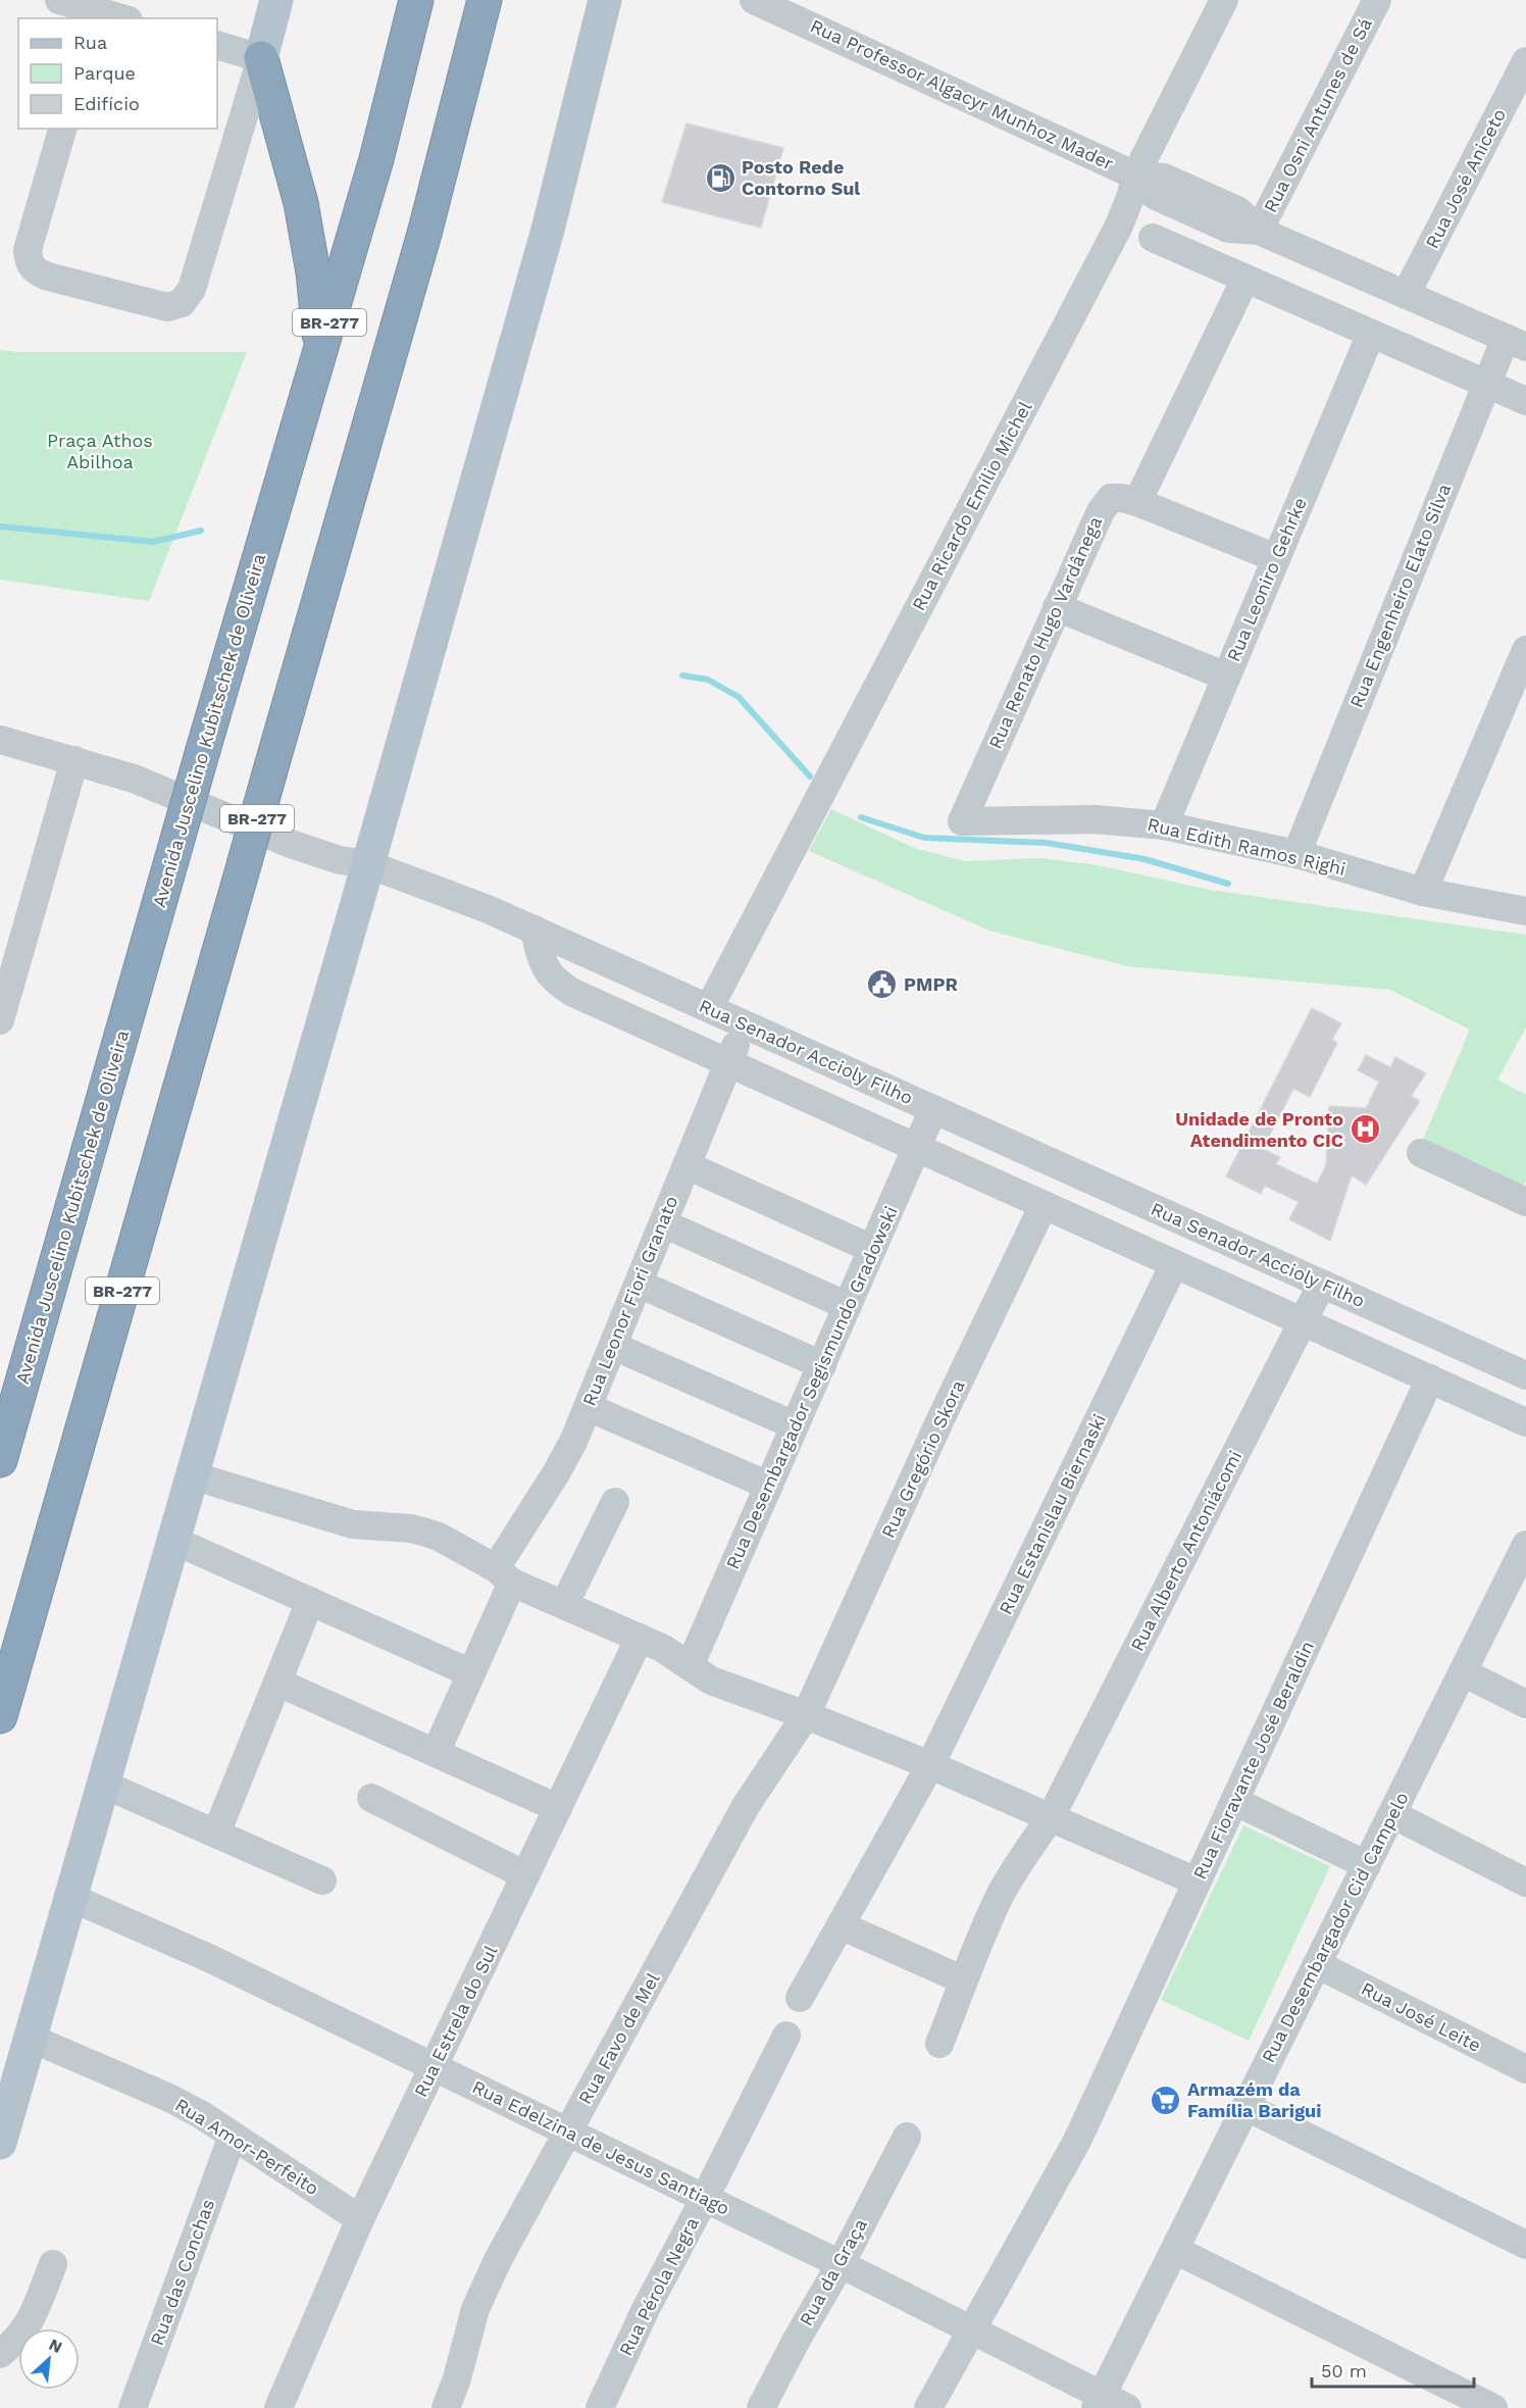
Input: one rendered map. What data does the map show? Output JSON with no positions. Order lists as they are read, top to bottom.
{
  "streets": {
    "highway": ["BR-277", "Avenida Juscelino Kubitschek de Oliveira"],
    "street": [
      "Rua Professor Algacyr Munhoz Mader",
      "Rua Osni Antunes de Sá",
      "Rua José Aniceto",
      "Rua Ricardo Emílio Michel",
      "Rua Leoniro Gehrke",
      "Rua Engenheiro Elato Silva",
      "Rua Renato Hugo Vardânega",
      "Rua Edith Ramos Righi",
      "Rua Senador Accioly Filho",
      "Rua Leonor Fiori Granato",
      "Rua Desembargador Segismundo Gradowski",
      "Rua Gregório Skora",
      "Rua Estanislau Biernaski",
      "Rua Alberto Antoniácomi",
      "Rua Fioravante José Beraldin",
      "Rua Desembargador Cid Campelo",
      "Rua José Leite",
      "Rua Estrela do Sul",
      "Rua Favo de Mel",
      "Rua Amor-Perfeito",
      "Rua Edelzina de Jesus Santiago",
      "Rua das Conchas",
      "Rua da Graça",
      "Rua Pérola Negra"
    ]
  },
  "crossings": [
    ["Rua Professor Algacyr Munhoz Mader", "Rua Osni Antunes de Sá"],
    ["Rua Professor Algacyr Munhoz Mader", "Rua José Aniceto"],
    ["Rua Professor Algacyr Munhoz Mader", "Rua Ricardo Emílio Michel"],
    ["Rua Professor Algacyr Munhoz Mader", "Rua Engenheiro Elato Silva"],
    ["Rua Ricardo Emílio Michel", "Rua Senador Accioly Filho"],
    ["Rua Leoniro Gehrke", "Rua Edith Ramos Righi"],
    ["Rua Engenheiro Elato Silva", "Rua Edith Ramos Righi"],
    ["Rua Renato Hugo Vardânega", "Rua Edith Ramos Righi"],
    ["Rua Senador Accioly Filho", "Rua Leonor Fiori Granato"],
    ["Rua Senador Accioly Filho", "Rua Desembargador Segismundo Gradowski"],
    ["Rua Senador Accioly Filho", "Rua Alberto Antoniácomi"],
    ["Rua Gregório Skora", "Rua Favo de Mel"],
    ["Rua Fioravante José Beraldin", "Rua Edelzina de Jesus Santiago"],
    ["Rua Desembargador Cid Campelo", "Rua José Leite"],
    ["Rua Desembargador Cid Campelo", "Rua Edelzina de Jesus Santiago"],
    ["Rua Estrela do Sul", "Rua Amor-Perfeito"],
    ["Rua Estrela do Sul", "Rua Edelzina de Jesus Santiago"],
    ["Rua Favo de Mel", "Rua Edelzina de Jesus Santiago"],
    ["Rua Amor-Perfeito", "Rua das Conchas"],
    ["Rua Edelzina de Jesus Santiago", "Rua da Graça"],
    ["Rua Edelzina de Jesus Santiago", "Rua Pérola Negra"]
  ],
  "parks": ["Praça Athos Abilhoa"],
  "places": {
    "fuel station": ["Posto Rede Contorno Sul"],
    "public building": ["PMPR"],
    "hospital": ["Unidade de Pronto Atendimento CIC"],
    "supermarket": ["Armazém da Família Barigui"]
  },
  "legend": ["Rua", "Parque", "Edifício"],
  "scale_bar": "50 m",
  "north": "top right"
}
